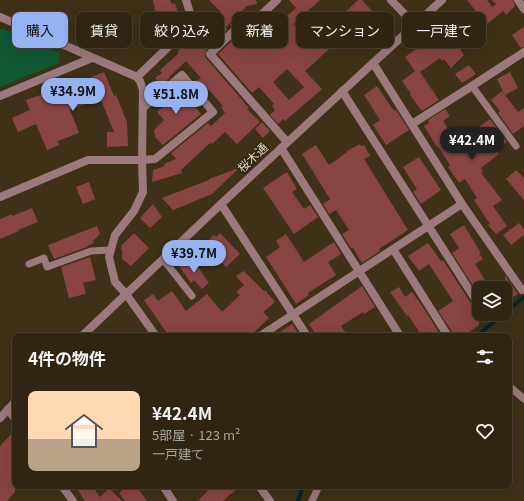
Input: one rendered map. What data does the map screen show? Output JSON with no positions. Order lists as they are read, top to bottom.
{
  "streets": {
    "street": ["桜木通"]
  },
  "page": {
    "chip": [
      "購入",
      "賃貸",
      "絞り込み",
      "新着",
      "マンション",
      "一戸建て"
    ],
    "price": [
      "¥34.9M",
      "¥51.8M",
      "¥42.4M",
      "¥39.7M"
    ],
    "heading": "4件の物件",
    "list": [
      {
        "name": "¥42.4M",
        "note": "5部屋 · 123 m² · 一戸建て"
      }
    ]
  }
}
